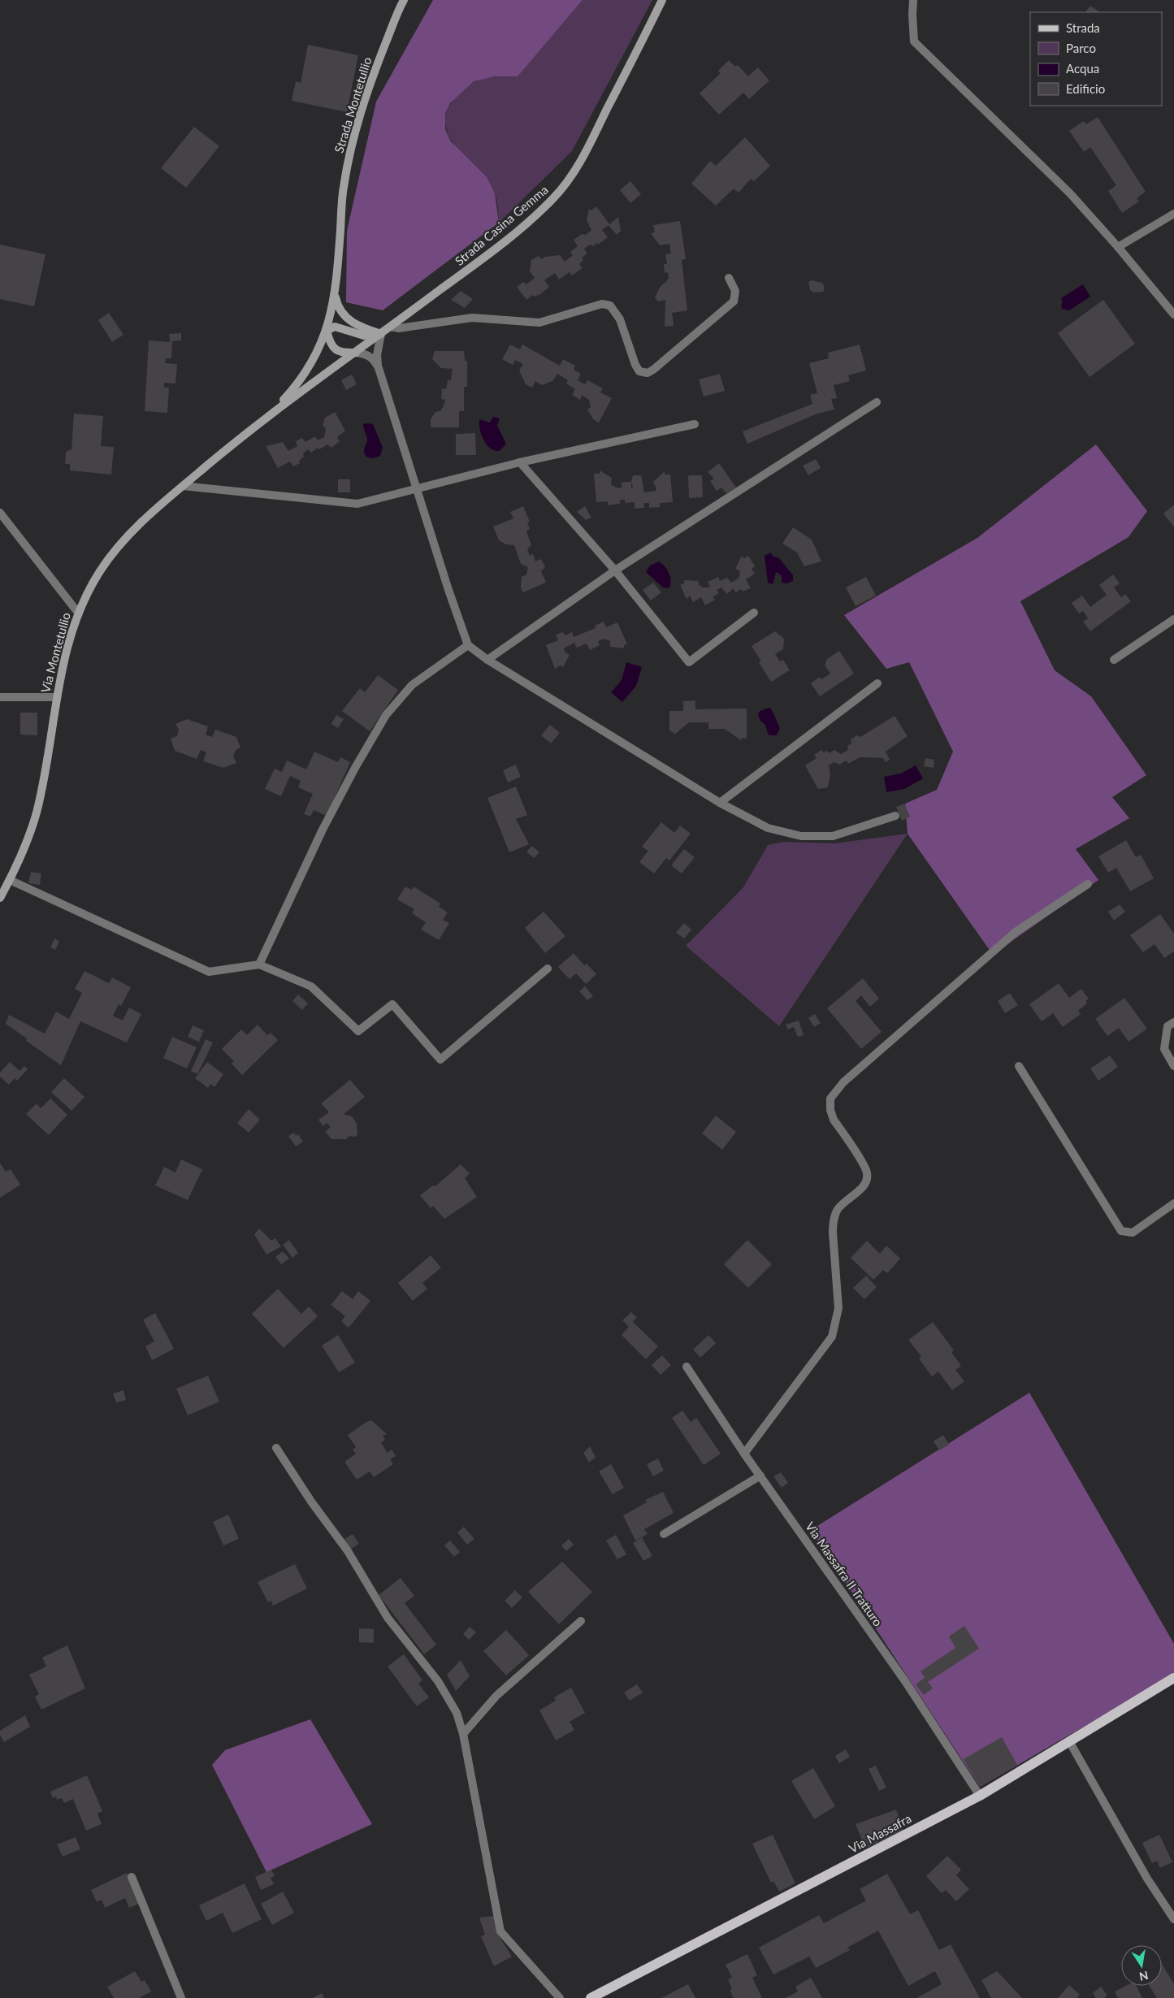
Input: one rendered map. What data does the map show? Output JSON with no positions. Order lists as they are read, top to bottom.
{
  "streets": {
    "main road": ["Via Massafra"],
    "street": [
      "Strada Montetullio",
      "Strada Casina Gemma",
      "Via Montetullio",
      "Via Massafra II Tratturo"
    ]
  },
  "crossings": [
    ["Strada Montetullio", "Strada Casina Gemma"],
    ["Strada Montetullio", "Via Montetullio"],
    ["Strada Casina Gemma", "Via Montetullio"],
    ["Via Massafra II Tratturo", "Via Massafra"]
  ],
  "legend": [
    "Strada",
    "Parco",
    "Acqua",
    "Edificio"
  ],
  "north": "bottom"
}
